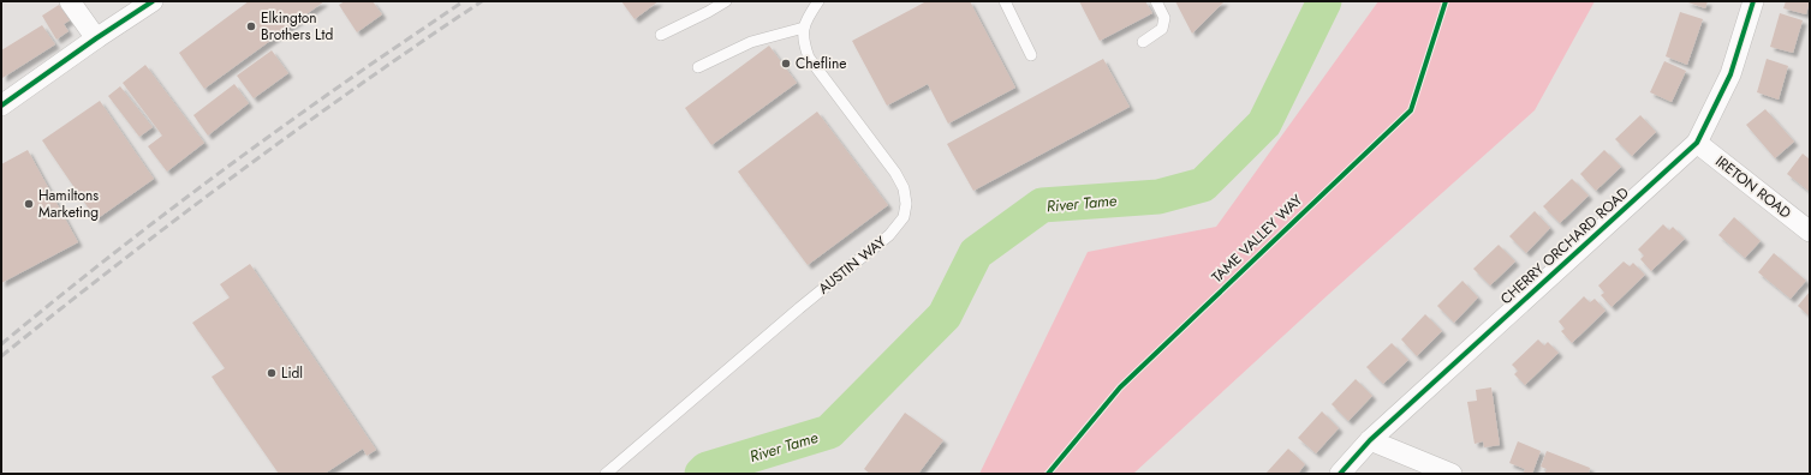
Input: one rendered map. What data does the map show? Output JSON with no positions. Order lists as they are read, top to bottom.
{
  "streets": {
    "street": ["IRETON ROAD", "CHERRY ORCHARD ROAD"],
    "lane": ["AUSTIN WAY"],
    "cycle path": ["TAME VALLEY WAY"]
  },
  "crossings": [
    ["IRETON ROAD", "CHERRY ORCHARD ROAD"]
  ],
  "water": ["River Tame"],
  "places": [
    "Elkington Brothers Ltd",
    "Chefline",
    "Hamiltons Marketing",
    "Lidl"
  ]
}
